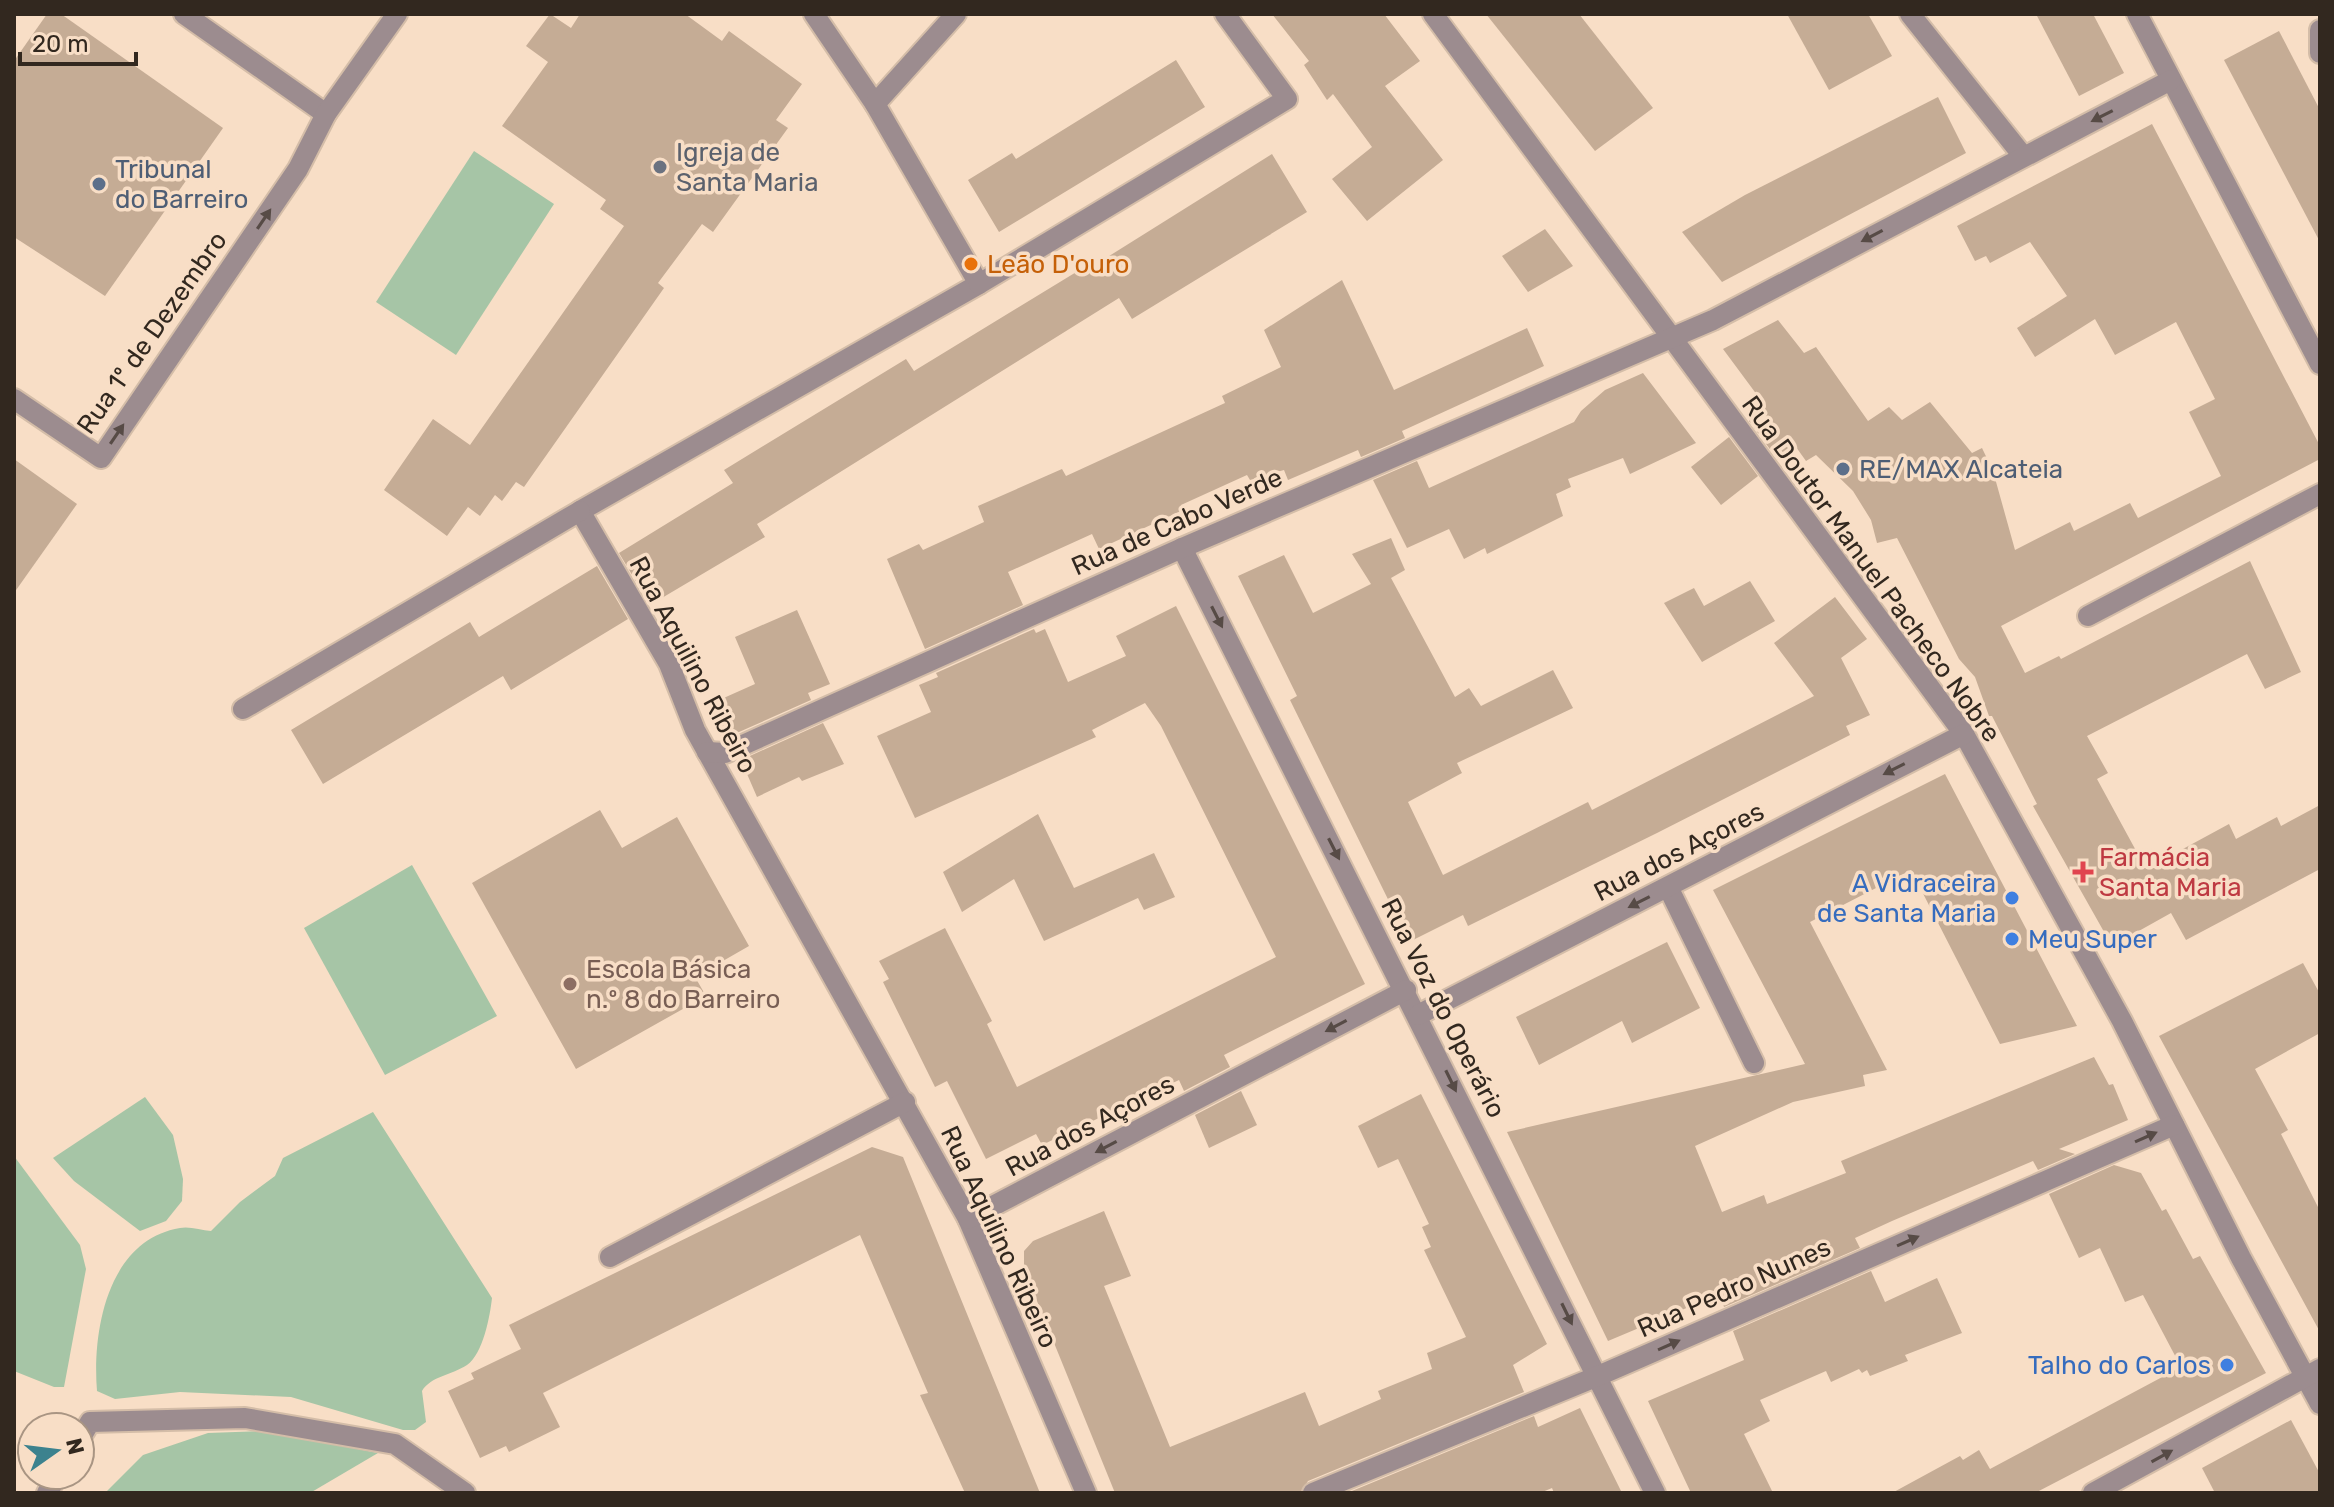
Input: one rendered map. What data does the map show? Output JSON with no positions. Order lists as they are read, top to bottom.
{
  "streets": {
    "street": [
      "Rua 1º de Dezembro",
      "Rua de Cabo Verde",
      "Rua Doutor Manuel Pacheco Nobre",
      "Rua Aquilino Ribeiro",
      "Rua dos Açores",
      "Rua Voz do Operário",
      "Rua Pedro Nunes"
    ]
  },
  "crossings": [
    ["Rua de Cabo Verde", "Rua Doutor Manuel Pacheco Nobre"],
    ["Rua de Cabo Verde", "Rua Aquilino Ribeiro"],
    ["Rua de Cabo Verde", "Rua Voz do Operário"],
    ["Rua Doutor Manuel Pacheco Nobre", "Rua dos Açores"],
    ["Rua Doutor Manuel Pacheco Nobre", "Rua Pedro Nunes"],
    ["Rua Aquilino Ribeiro", "Rua dos Açores"],
    ["Rua dos Açores", "Rua Voz do Operário"],
    ["Rua Voz do Operário", "Rua Pedro Nunes"]
  ],
  "one_way": [
    "Rua 1º de Dezembro",
    "Rua dos Açores",
    "Rua Voz do Operário",
    "Rua Pedro Nunes"
  ],
  "places": {
    "other": [
      "Igreja de Santa Maria",
      "Tribunal do Barreiro",
      "Leão D'ouro",
      "RE/MAX Alcateia",
      "A Vidraceira de Santa Maria",
      "Meu Super",
      "Escola Básica n.º 8 do Barreiro",
      "Talho do Carlos"
    ],
    "health": ["Farmácia Santa Maria"]
  },
  "scale_bar": "20 m",
  "north": "right"
}
